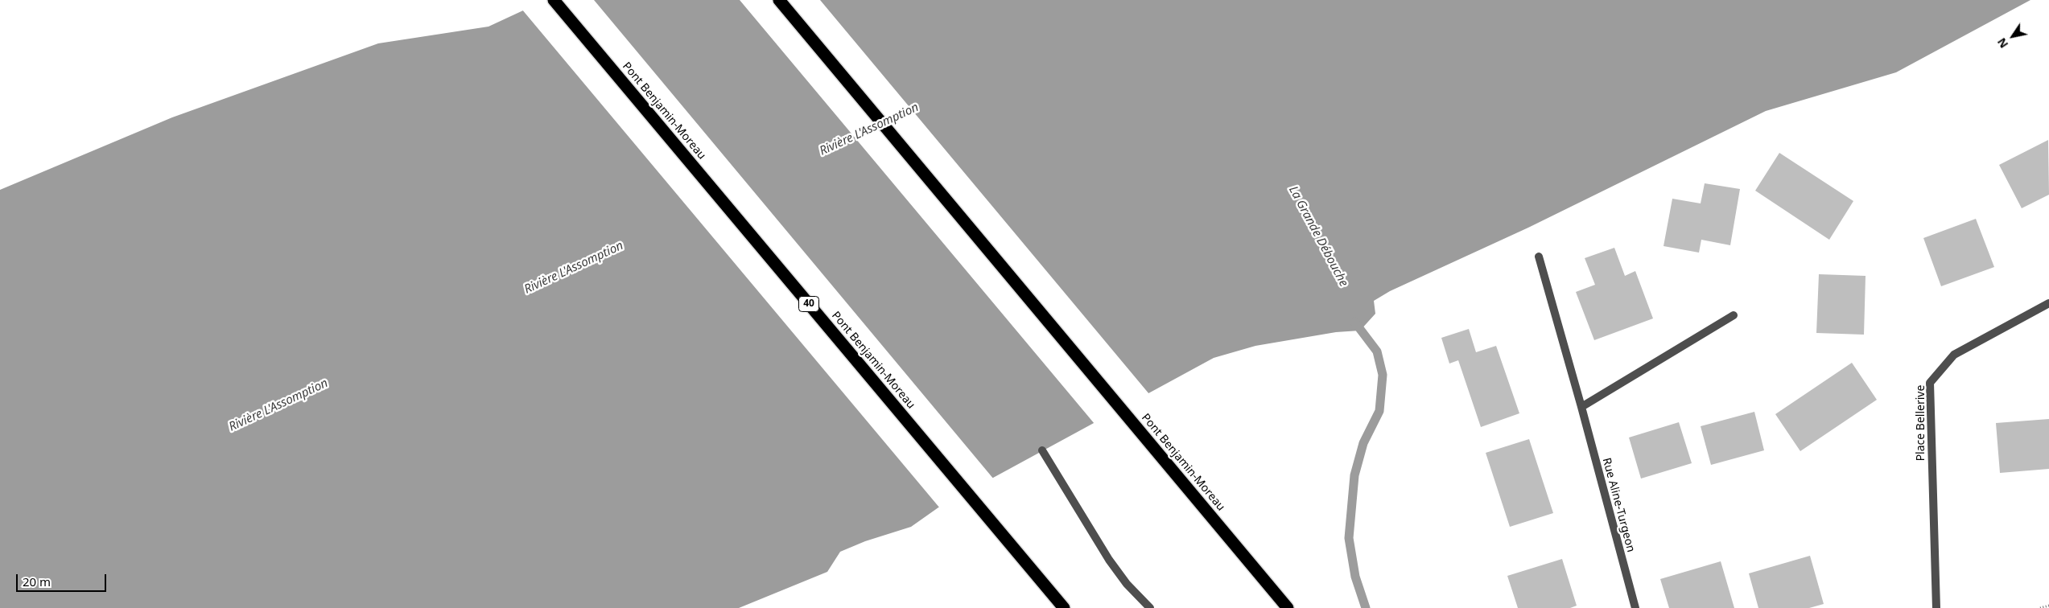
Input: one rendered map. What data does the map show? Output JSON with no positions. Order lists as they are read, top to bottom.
{
  "streets": {
    "highway": ["Pont Benjamin-Moreau", "40"],
    "street": ["Place Bellerive", "Rue Aline-Turgeon"]
  },
  "water": ["Rivière L'Assomption", "La Grande Débouche"],
  "scale_bar": "20 m",
  "north": "bottom left"
}
